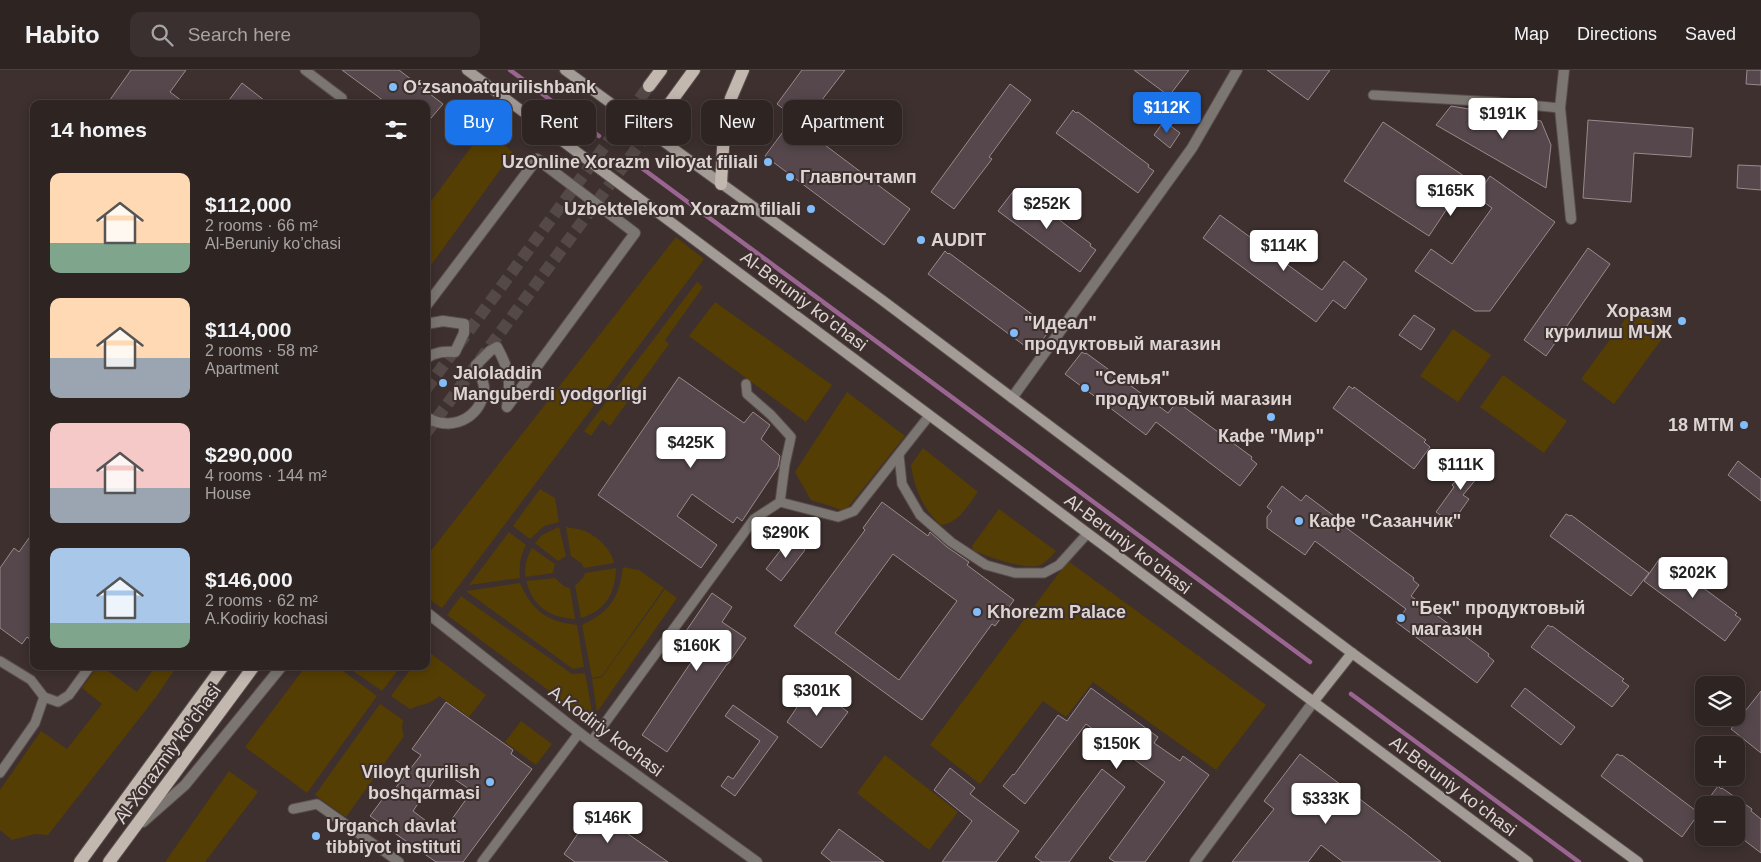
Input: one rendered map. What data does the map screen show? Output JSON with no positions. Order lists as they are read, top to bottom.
{
  "streets": {
    "main road": ["Al-Beruniy ko’chasi", "Al-Xorazmiy ko’chasi"],
    "street": ["A.Kodiriy kochasi"]
  },
  "places": [
    "Oʻzsanoatqurilishbank",
    "UzOnline Xorazm viloyat filiali",
    "Главпочтамп",
    "Uzbektelekom Xorazm filiali",
    "AUDIT",
    "Хоразм курилиш МЧЖ",
    "\"Идеал\" продуктовый магазин",
    "Jaloladdin Manguberdi yodgorligi",
    "\"Семья\" продуктовый магазин",
    "Кафе \"Мир\"",
    "18 MTM",
    "Кафе \"Сазанчик\"",
    "Khorezm Palace",
    "\"Бек\" продуктовый магазин",
    "Viloyt qurilish boshqarmasi",
    "Urganch davlat tibbiyot instituti"
  ],
  "page": {
    "header": "Habito",
    "search": "Search here",
    "nav": ["Map", "Directions", "Saved"],
    "price": [
      "$112K",
      "$191K",
      "$165K",
      "$252K",
      "$114K",
      "$425K",
      "$111K",
      "$290K",
      "$202K",
      "$160K",
      "$301K",
      "$150K",
      "$333K",
      "$146K"
    ],
    "chip": [
      "Buy",
      "Rent",
      "Filters",
      "New",
      "Apartment"
    ],
    "heading": "14 homes",
    "list": [
      {
        "name": "$112,000",
        "note": "2 rooms · 66 m² · Al-Beruniy ko’chasi"
      },
      {
        "name": "$114,000",
        "note": "2 rooms · 58 m² · Apartment"
      },
      {
        "name": "$290,000",
        "note": "4 rooms · 144 m² · House"
      },
      {
        "name": "$146,000",
        "note": "2 rooms · 62 m² · A.Kodiriy kochasi"
      }
    ],
    "map_buttons": ["+", "−"]
  }
}
